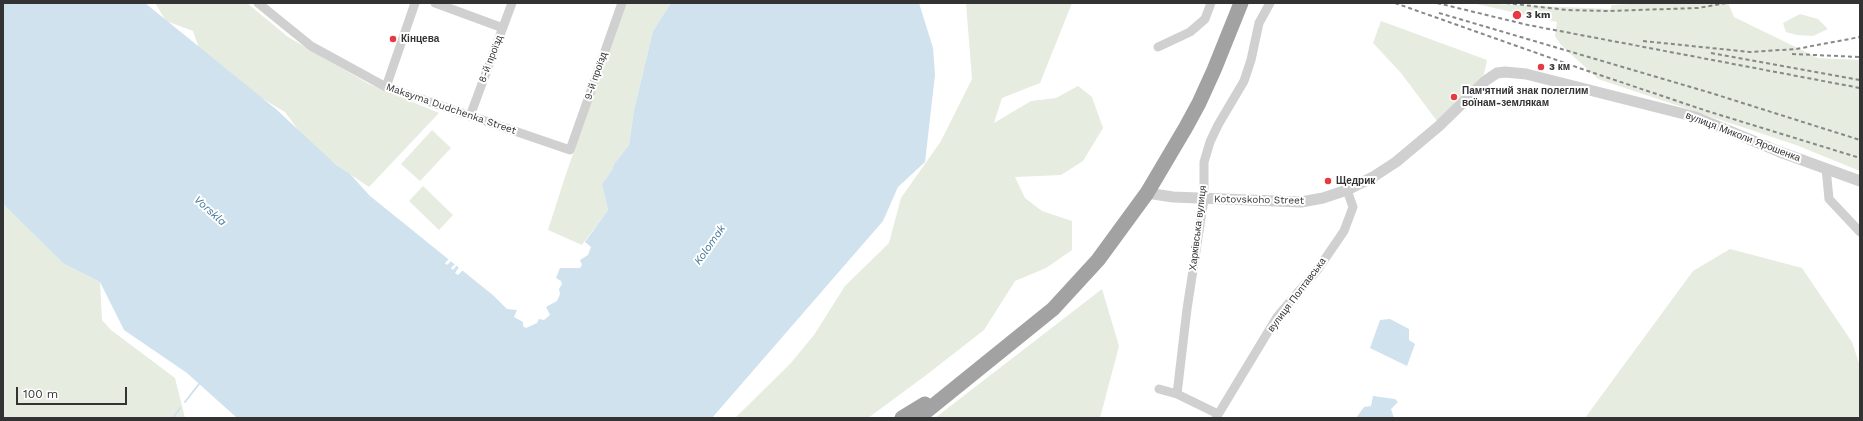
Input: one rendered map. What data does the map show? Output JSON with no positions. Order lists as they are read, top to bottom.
{
  "streets": {
    "street": [
      "8-й проїзд",
      "9-й проїзд",
      "Maksyma Dudchenka Street",
      "Kotovskoho Street",
      "Харківська вулиця",
      "вулиця Полтавська"
    ]
  },
  "crossings": [
    ["8-й проїзд", "Maksyma Dudchenka Street"],
    ["9-й проїзд", "Maksyma Dudchenka Street"],
    ["Kotovskoho Street", "Харківська вулиця"],
    ["Kotovskoho Street", "вулиця Полтавська"]
  ],
  "water": ["Vorskla", "Kolomak"],
  "places": [
    "3 km",
    "Кінцева",
    "3 км",
    "Пам'ятний знак полеглим воїнам-землякам",
    "Щедрик"
  ],
  "scale_bar": "100 m"
}
